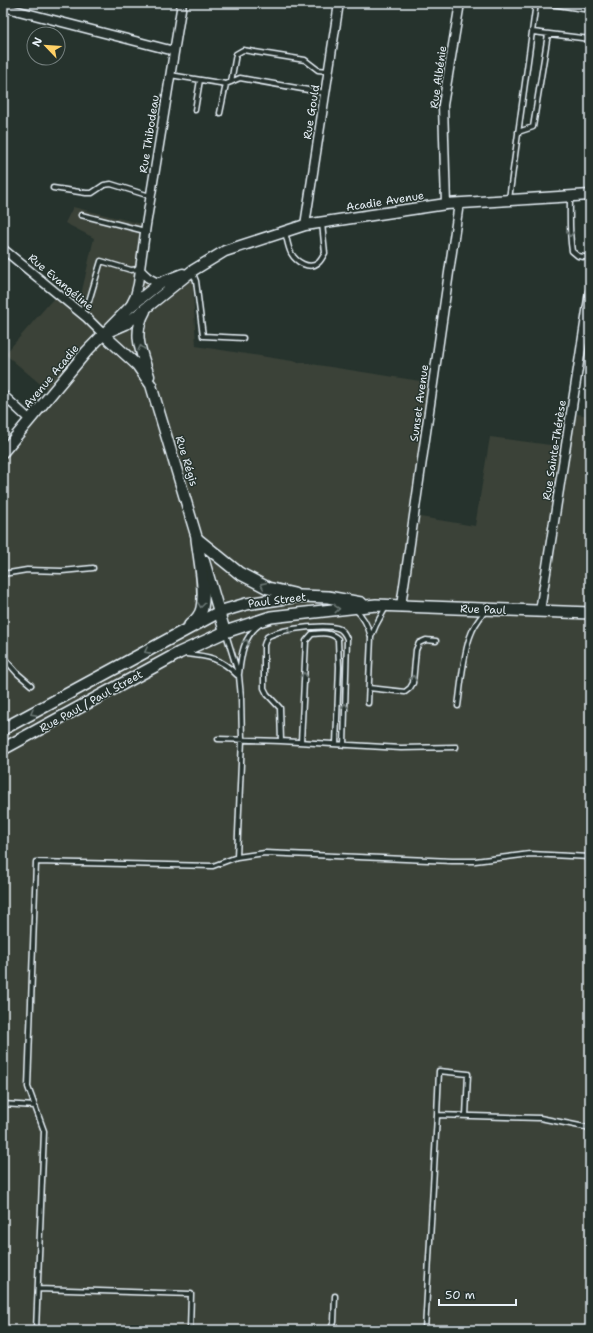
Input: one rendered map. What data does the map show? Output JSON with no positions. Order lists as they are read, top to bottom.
{
  "streets": {
    "main road": ["Paul Street", "Rue Paul", "Rue Paul / Paul Street"],
    "street": [
      "Rue Albénie",
      "Rue Gould",
      "Rue Thibodeau",
      "Acadie Avenue",
      "Rue Evangéline",
      "Avenue Acadie",
      "Sunset Avenue",
      "Rue Sainte-Thérèse",
      "Rue Régis"
    ]
  },
  "crossings": [
    ["Rue Albénie", "Acadie Avenue"],
    ["Rue Gould", "Acadie Avenue"],
    ["Rue Thibodeau", "Acadie Avenue"],
    ["Acadie Avenue", "Rue Evangéline"],
    ["Acadie Avenue", "Avenue Acadie"],
    ["Acadie Avenue", "Sunset Avenue"],
    ["Acadie Avenue", "Rue Régis"],
    ["Rue Evangéline", "Avenue Acadie"],
    ["Rue Evangéline", "Rue Régis"],
    ["Avenue Acadie", "Rue Régis"],
    ["Sunset Avenue", "Rue Paul"],
    ["Rue Sainte-Thérèse", "Rue Paul"],
    ["Rue Régis", "Paul Street"],
    ["Paul Street", "Rue Paul"],
    ["Paul Street", "Rue Paul / Paul Street"]
  ],
  "scale_bar": "50 m",
  "north": "top left"
}
